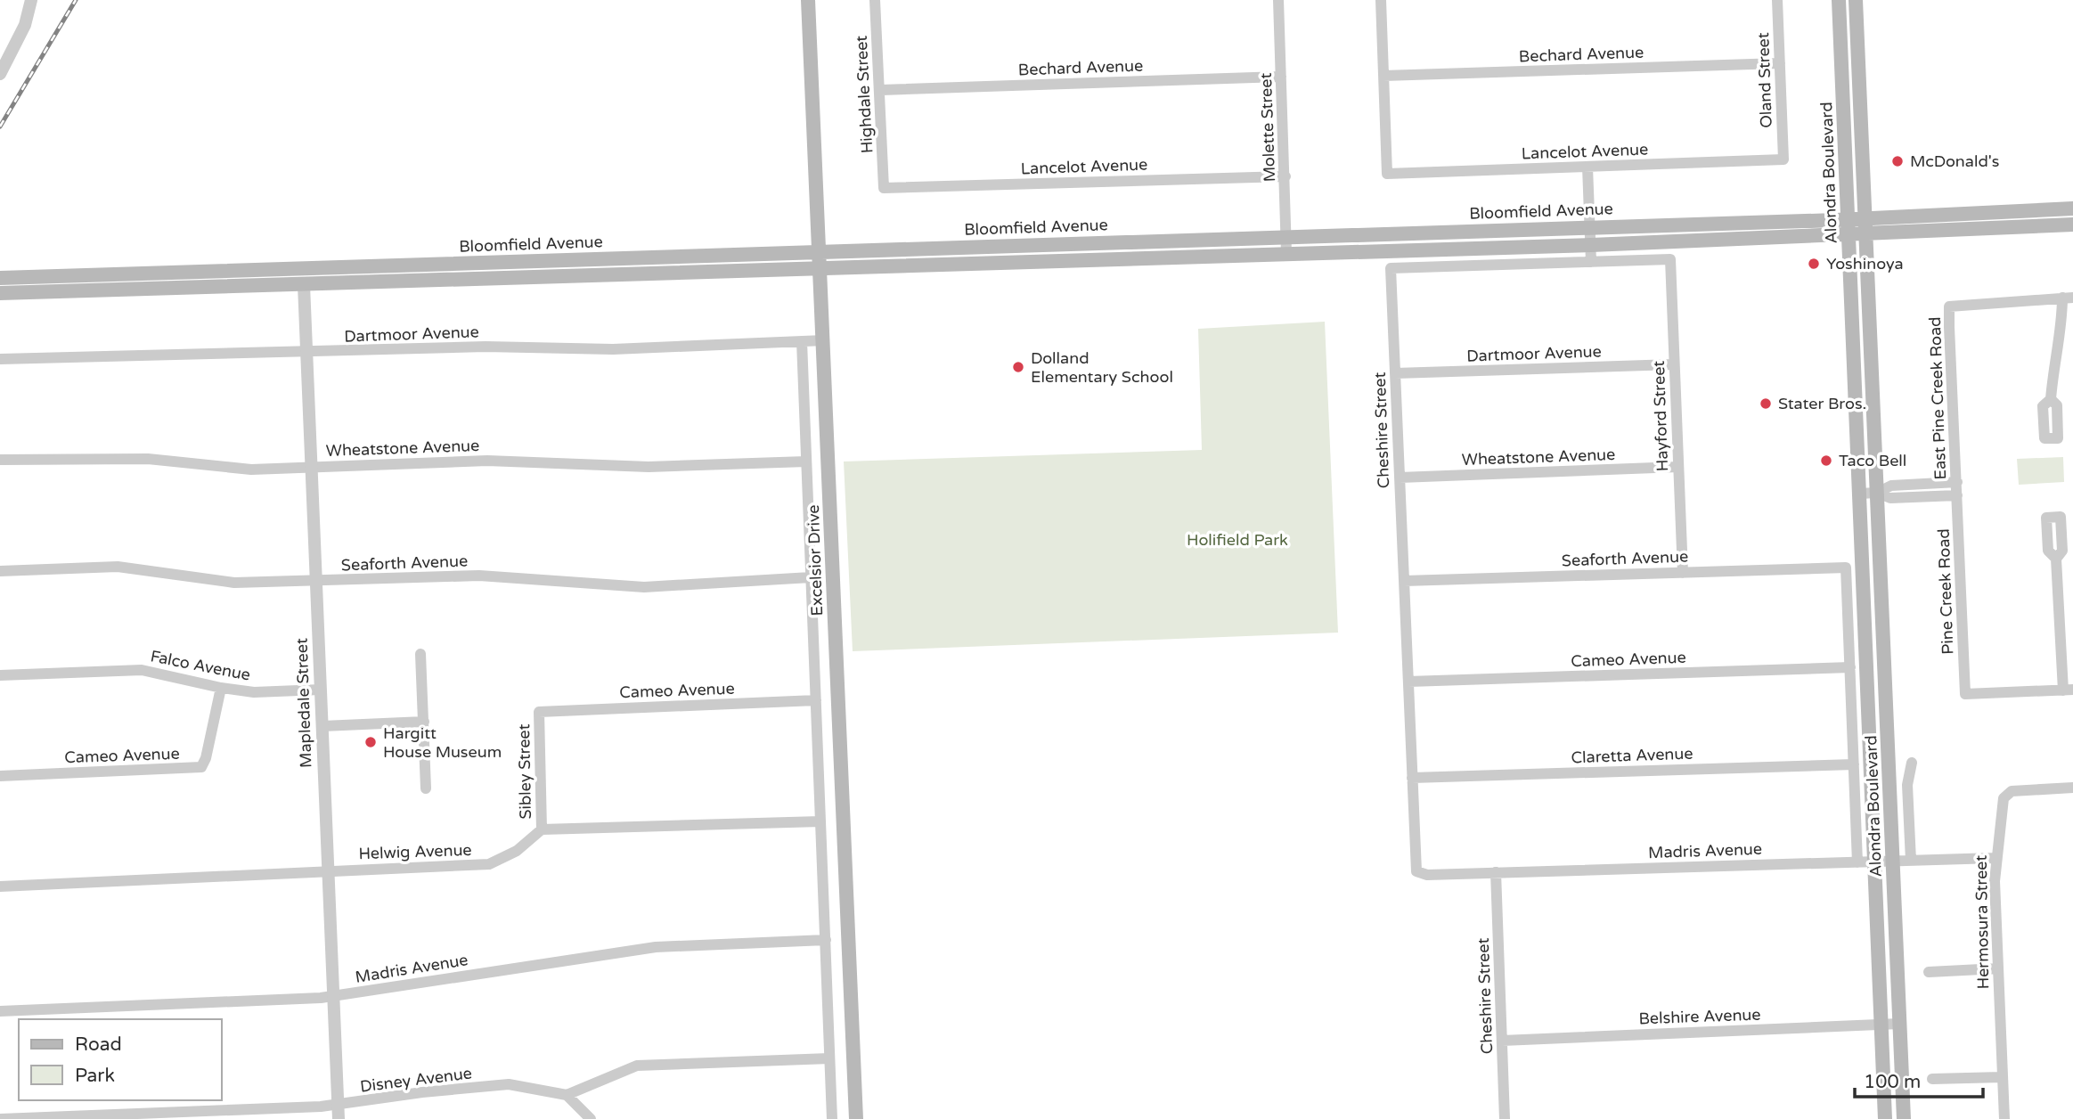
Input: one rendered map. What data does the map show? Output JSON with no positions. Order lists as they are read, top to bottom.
{
  "streets": {
    "main road": ["Alondra Boulevard", "Bloomfield Avenue", "Excelsior Drive"],
    "street": [
      "Bechard Avenue",
      "Oland Street",
      "Highdale Street",
      "Molette Street",
      "Lancelot Avenue",
      "Dartmoor Avenue",
      "East Pine Creek Road",
      "Hayford Street",
      "Cheshire Street",
      "Wheatstone Avenue",
      "Seaforth Avenue",
      "Pine Creek Road",
      "Cameo Avenue",
      "Falco Avenue",
      "Mapledale Street",
      "Claretta Avenue",
      "Sibley Street",
      "Madris Avenue",
      "Helwig Avenue",
      "Hermosura Street",
      "Belshire Avenue",
      "Disney Avenue"
    ]
  },
  "crossings": [
    ["Bechard Avenue", "Oland Street"],
    ["Bechard Avenue", "Highdale Street"],
    ["Bechard Avenue", "Molette Street"],
    ["Bechard Avenue", "Lancelot Avenue"],
    ["Oland Street", "Lancelot Avenue"],
    ["Highdale Street", "Lancelot Avenue"],
    ["Molette Street", "Lancelot Avenue"],
    ["Molette Street", "Bloomfield Avenue"],
    ["Alondra Boulevard", "Bloomfield Avenue"],
    ["Alondra Boulevard", "Seaforth Avenue"],
    ["Alondra Boulevard", "Cameo Avenue"],
    ["Alondra Boulevard", "Claretta Avenue"],
    ["Alondra Boulevard", "Madris Avenue"],
    ["Alondra Boulevard", "Belshire Avenue"],
    ["Bloomfield Avenue", "Excelsior Drive"],
    ["Bloomfield Avenue", "Mapledale Street"],
    ["Dartmoor Avenue", "Hayford Street"],
    ["Dartmoor Avenue", "Cheshire Street"],
    ["Dartmoor Avenue", "Excelsior Drive"],
    ["Dartmoor Avenue", "Mapledale Street"],
    ["East Pine Creek Road", "Pine Creek Road"],
    ["Hayford Street", "Cheshire Street"],
    ["Hayford Street", "Wheatstone Avenue"],
    ["Hayford Street", "Seaforth Avenue"],
    ["Cheshire Street", "Wheatstone Avenue"],
    ["Cheshire Street", "Seaforth Avenue"],
    ["Cheshire Street", "Cameo Avenue"],
    ["Cheshire Street", "Claretta Avenue"],
    ["Cheshire Street", "Madris Avenue"],
    ["Cheshire Street", "Belshire Avenue"],
    ["Wheatstone Avenue", "Excelsior Drive"],
    ["Wheatstone Avenue", "Mapledale Street"],
    ["Seaforth Avenue", "Excelsior Drive"],
    ["Seaforth Avenue", "Mapledale Street"],
    ["Excelsior Drive", "Cameo Avenue"],
    ["Excelsior Drive", "Madris Avenue"],
    ["Cameo Avenue", "Falco Avenue"],
    ["Cameo Avenue", "Sibley Street"],
    ["Falco Avenue", "Mapledale Street"],
    ["Mapledale Street", "Madris Avenue"],
    ["Mapledale Street", "Helwig Avenue"],
    ["Mapledale Street", "Disney Avenue"],
    ["Sibley Street", "Helwig Avenue"],
    ["Madris Avenue", "Hermosura Street"]
  ],
  "parks": ["Holifield Park"],
  "places": [
    "McDonald's",
    "Yoshinoya",
    "Dolland Elementary School",
    "Stater Bros.",
    "Taco Bell",
    "Hargitt House Museum"
  ],
  "legend": ["Road", "Park"],
  "scale_bar": "100 m"
}
